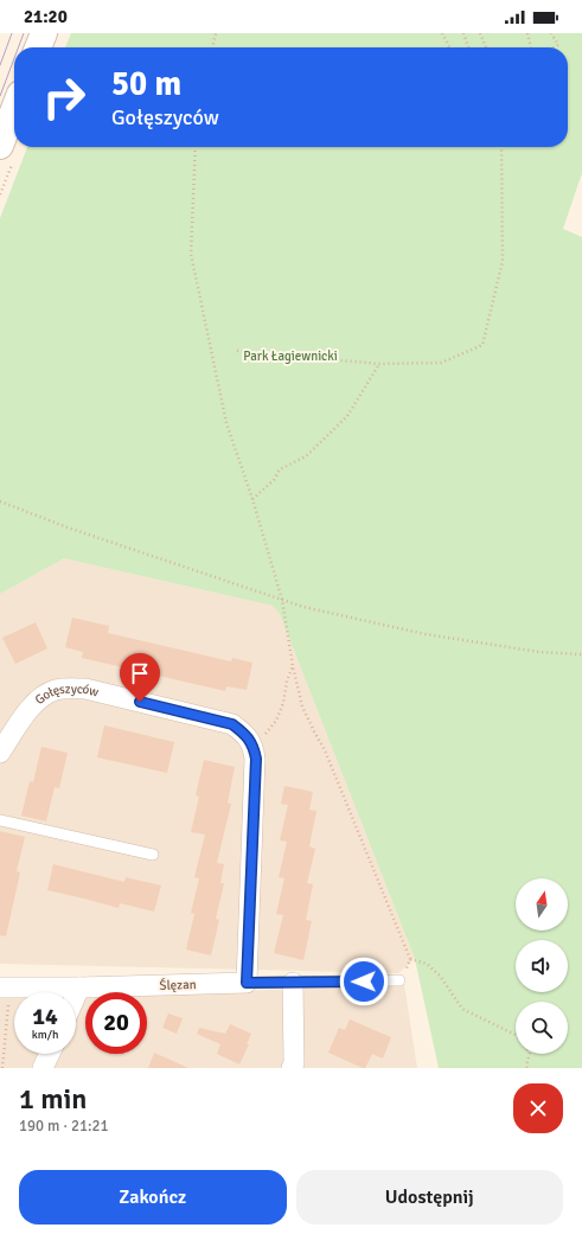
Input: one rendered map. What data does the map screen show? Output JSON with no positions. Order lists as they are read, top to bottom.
{
  "streets": {
    "street": ["Gołęszyców", "Ślęzan"]
  },
  "crossings": [
    ["Gołęszyców", "Ślęzan"]
  ],
  "parks": ["Park Łagiewnicki"],
  "north": "top",
  "page": {
    "status": "21:20",
    "turn": ["50 m", "Gołęszyców"],
    "speed": "14 km/h",
    "limit": "20",
    "heading": ["1 min", "190 m · 21:21"],
    "buttons": ["Zakończ", "Udostępnij"]
  }
}
